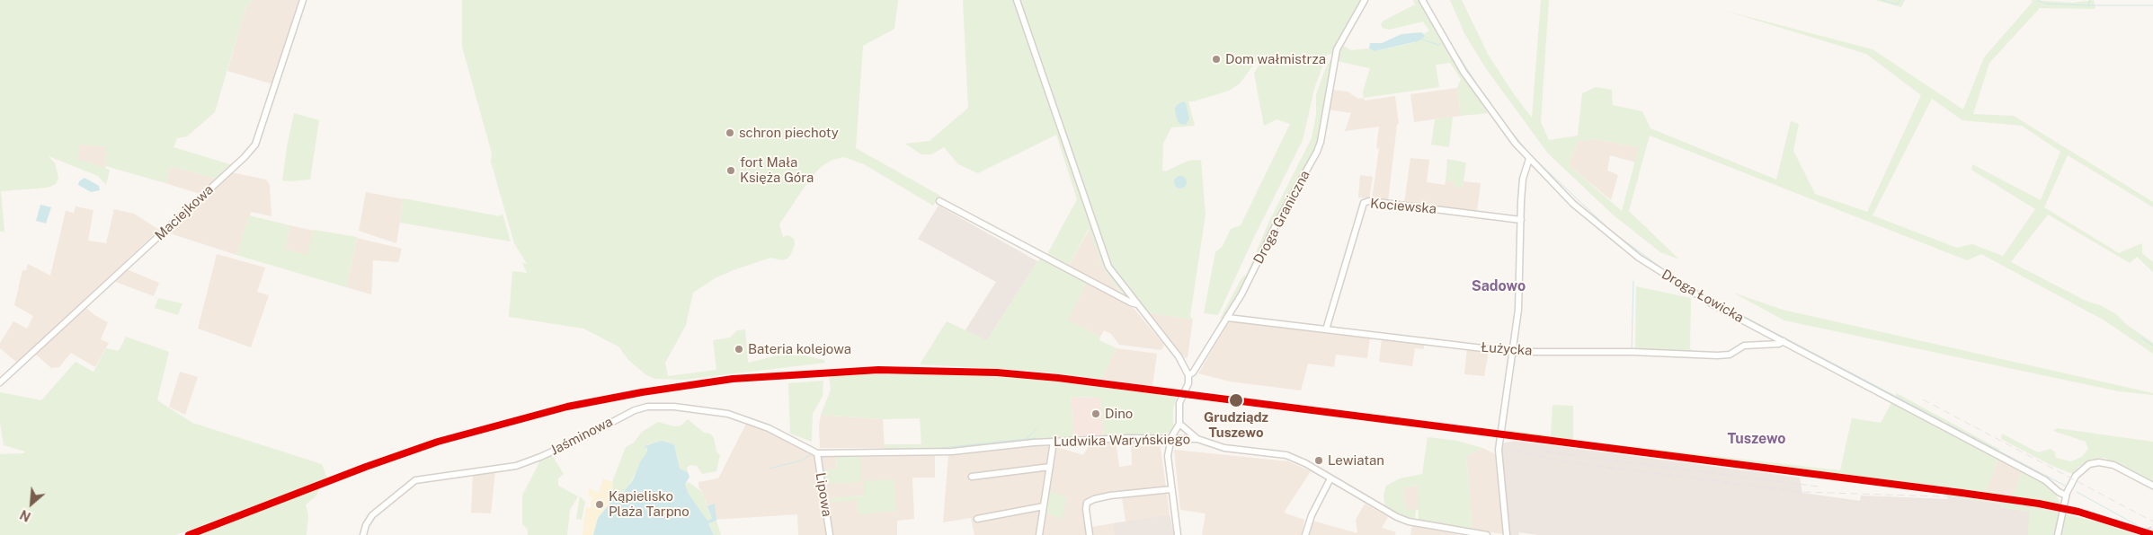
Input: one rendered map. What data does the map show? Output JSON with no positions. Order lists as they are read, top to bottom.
{
  "streets": {
    "street": [
      "Kociewska",
      "Maciejkowa",
      "Droga Graniczna",
      "Droga Łowicka",
      "Łużycka",
      "Jaśminowa",
      "Ludwika Waryńskiego",
      "Lipowa"
    ]
  },
  "crossings": [
    ["Kociewska", "Łużycka"],
    ["Droga Graniczna", "Łużycka"],
    ["Droga Graniczna", "Ludwika Waryńskiego"],
    ["Droga Łowicka", "Łużycka"],
    ["Jaśminowa", "Ludwika Waryńskiego"],
    ["Jaśminowa", "Lipowa"],
    ["Ludwika Waryńskiego", "Lipowa"]
  ],
  "districts": ["Sadowo", "Tuszewo"],
  "places": [
    "Dom wałmistrza",
    "schron piechoty",
    "fort Mała Księża Góra",
    "Bateria kolejowa",
    "Grudziądz Tuszewo",
    "Dino",
    "Lewiatan",
    "Kąpielisko Plaża Tarpno"
  ],
  "north": "bottom left"
}
